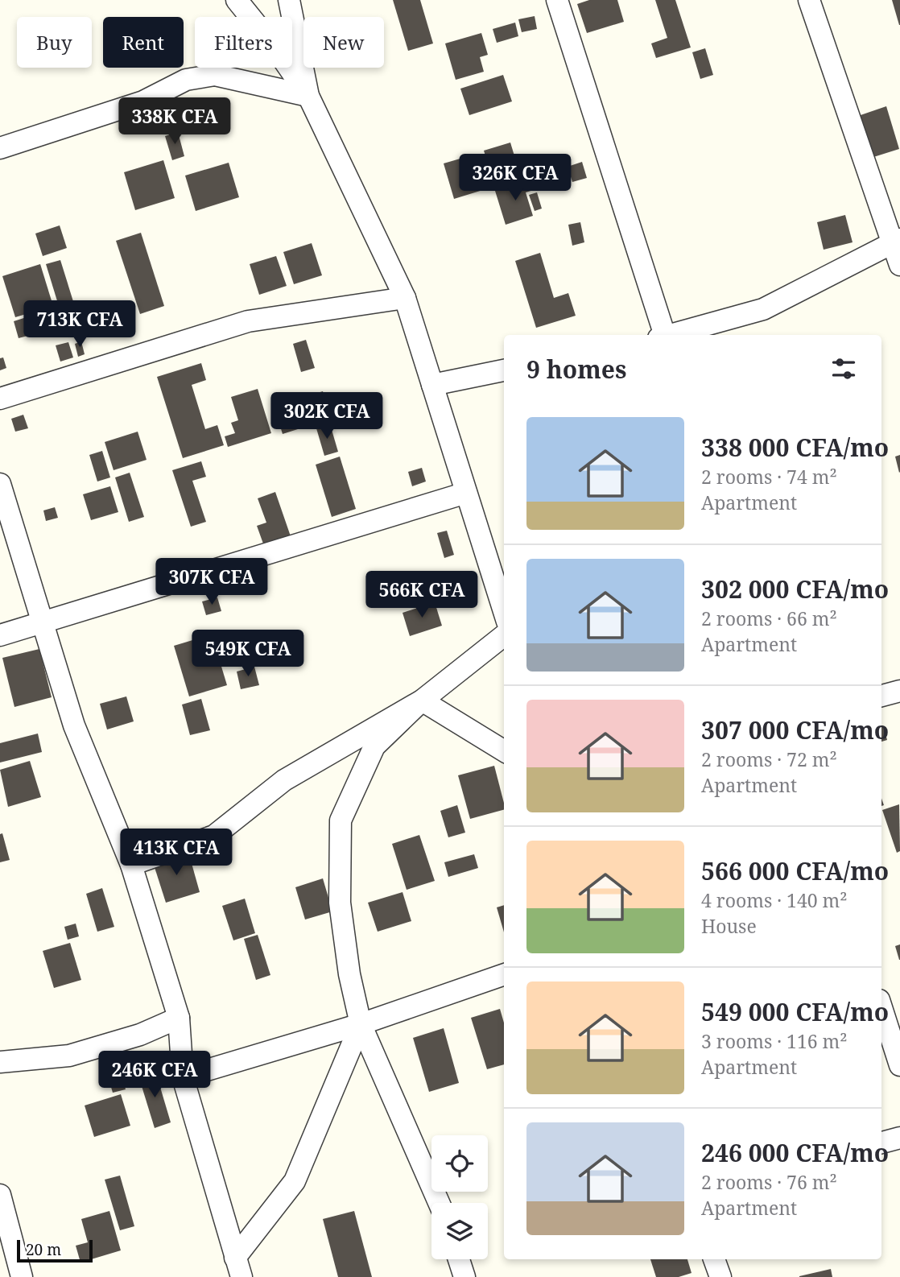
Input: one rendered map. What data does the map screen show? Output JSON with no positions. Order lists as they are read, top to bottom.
{
  "scale_bar": "20 m",
  "page": {
    "chip": [
      "Buy",
      "Rent",
      "Filters",
      "New"
    ],
    "price": [
      "338K CFA",
      "326K CFA",
      "713K CFA",
      "302K CFA",
      "307K CFA",
      "566K CFA",
      "549K CFA",
      "413K CFA",
      "246K CFA"
    ],
    "heading": "9 homes",
    "list": [
      {
        "name": "338 000 CFA/mo",
        "note": "2 rooms · 74 m² · Apartment"
      },
      {
        "name": "302 000 CFA/mo",
        "note": "2 rooms · 66 m² · Apartment"
      },
      {
        "name": "307 000 CFA/mo",
        "note": "2 rooms · 72 m² · Apartment"
      },
      {
        "name": "566 000 CFA/mo",
        "note": "4 rooms · 140 m² · House"
      },
      {
        "name": "549 000 CFA/mo",
        "note": "3 rooms · 116 m² · Apartment"
      },
      {
        "name": "246 000 CFA/mo",
        "note": "2 rooms · 76 m² · Apartment"
      }
    ],
    "scale": "20 m"
  }
}
